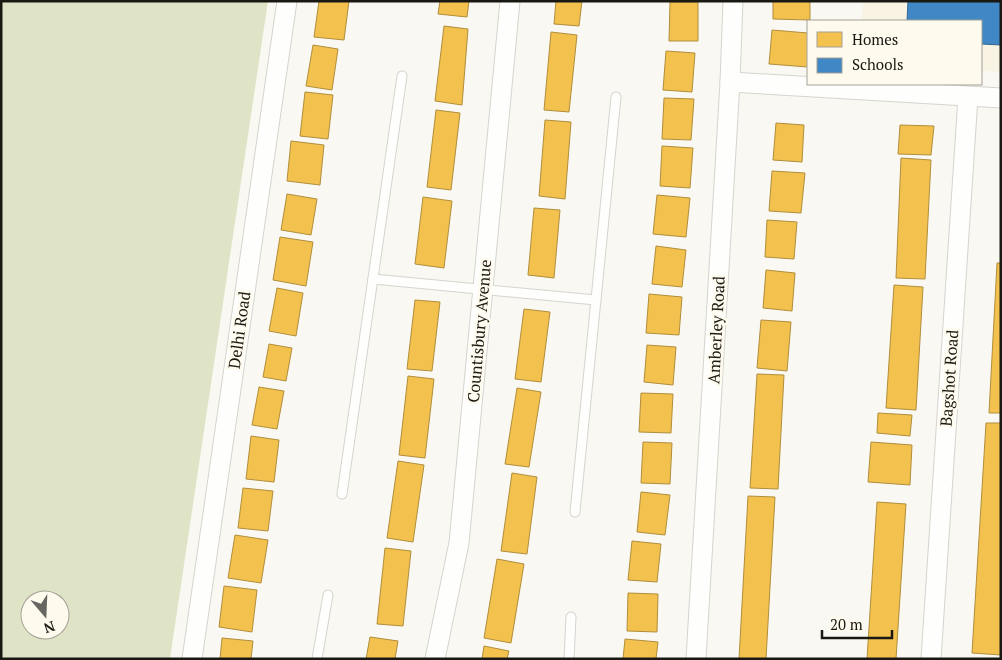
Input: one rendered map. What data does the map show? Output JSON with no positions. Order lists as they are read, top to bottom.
{
  "streets": {
    "street": [
      "Delhi Road",
      "Amberley Road",
      "Countisbury Avenue",
      "Bagshot Road"
    ]
  },
  "legend": ["Homes", "Schools"],
  "scale_bar": "20 m",
  "north": "bottom"
}
